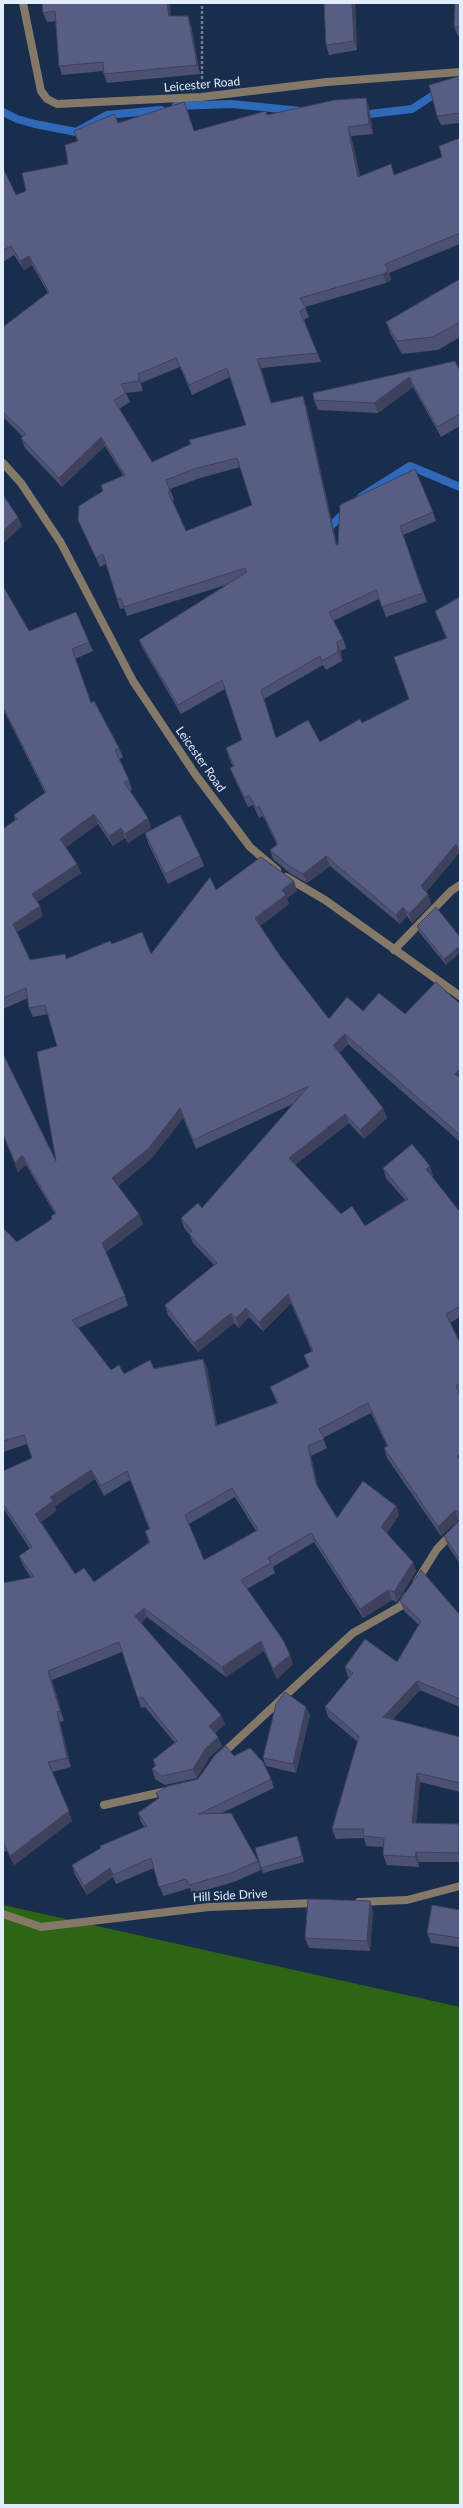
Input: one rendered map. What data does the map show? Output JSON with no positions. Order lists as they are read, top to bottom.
{
  "streets": {
    "street": ["Leicester Road", "Hill Side Drive"]
  }
}
